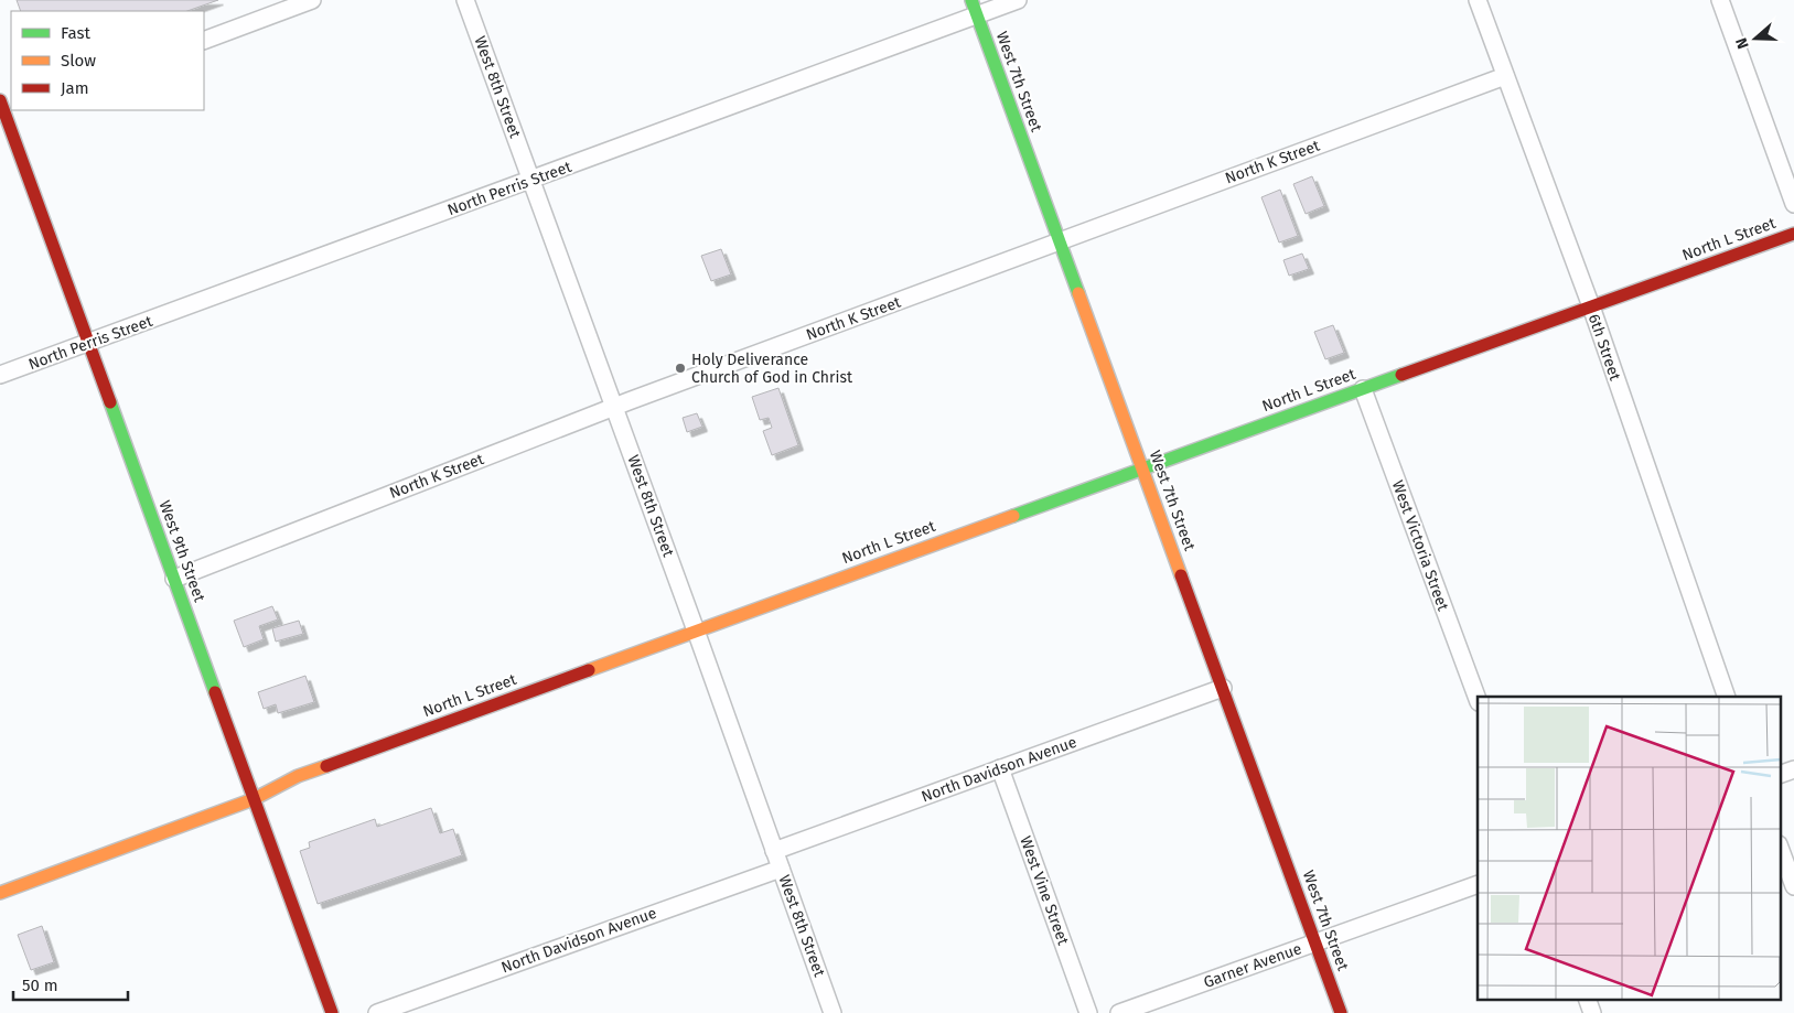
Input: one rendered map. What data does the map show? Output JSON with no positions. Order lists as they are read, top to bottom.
{
  "streets": {
    "street": [
      "West 7th Street",
      "West 8th Street",
      "North K Street",
      "North Perris Street",
      "North L Street",
      "6th Street",
      "West Victoria Street",
      "West 9th Street",
      "North Davidson Avenue",
      "West Vine Street",
      "Garner Avenue"
    ]
  },
  "crossings": [
    ["West 7th Street", "North K Street"],
    ["West 7th Street", "North Perris Street"],
    ["West 7th Street", "North L Street"],
    ["West 7th Street", "North Davidson Avenue"],
    ["West 7th Street", "Garner Avenue"],
    ["West 8th Street", "North K Street"],
    ["West 8th Street", "North Perris Street"],
    ["West 8th Street", "North L Street"],
    ["West 8th Street", "North Davidson Avenue"],
    ["North K Street", "6th Street"],
    ["North K Street", "West 9th Street"],
    ["North Perris Street", "West 9th Street"],
    ["North L Street", "6th Street"],
    ["North L Street", "West Victoria Street"],
    ["North L Street", "West 9th Street"],
    ["North Davidson Avenue", "West Vine Street"]
  ],
  "places": ["Holy Deliverance Church of God in Christ"],
  "legend": ["Fast", "Slow", "Jam"],
  "scale_bar": "50 m",
  "north": "left"
}
